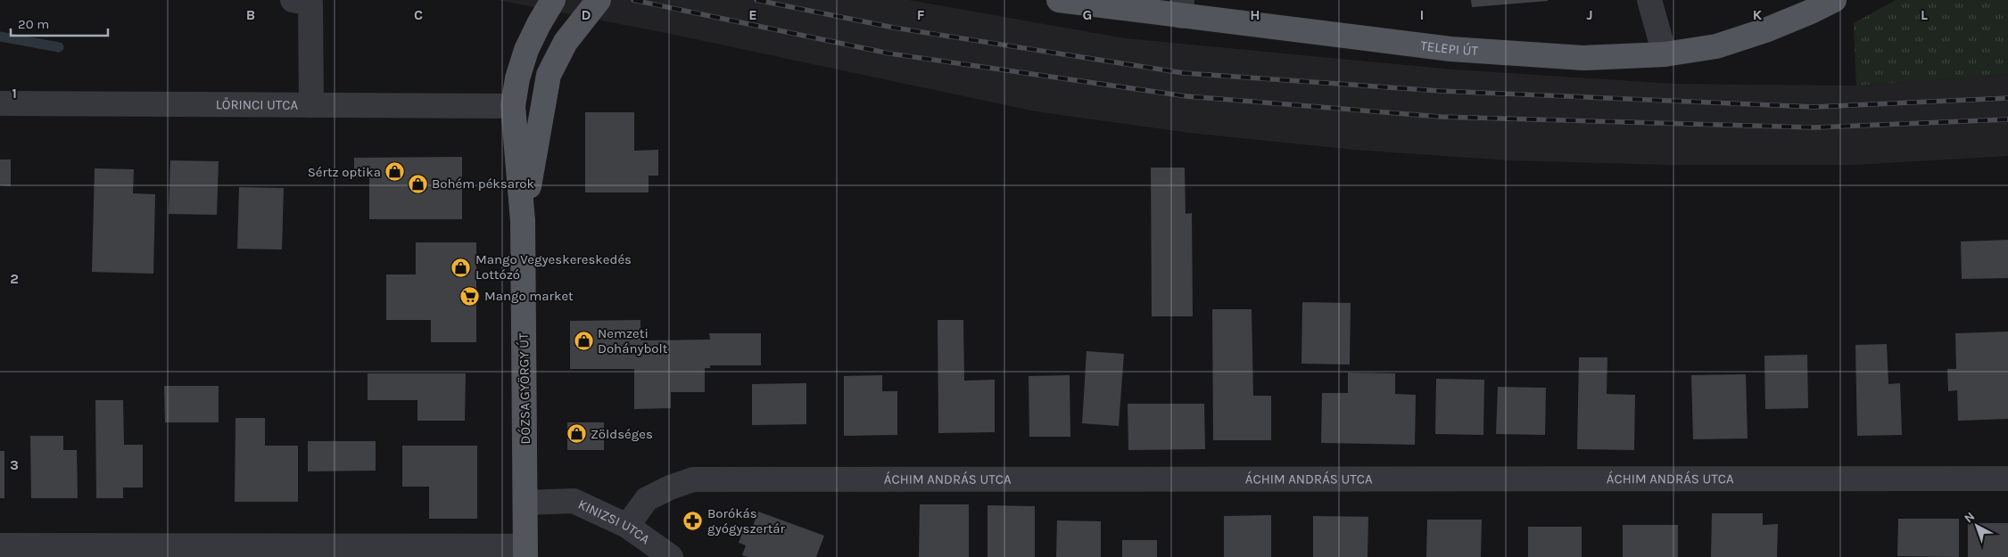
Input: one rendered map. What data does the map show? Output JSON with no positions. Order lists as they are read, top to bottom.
{
  "streets": {
    "main road": ["TELEPI ÚT", "DÓZSA GYÖRGY ÚT"],
    "street": ["LŐRINCI UTCA", "ÁCHIM ANDRÁS UTCA", "KINIZSI UTCA"]
  },
  "crossings": [
    ["LŐRINCI UTCA", "DÓZSA GYÖRGY ÚT"],
    ["DÓZSA GYÖRGY ÚT", "KINIZSI UTCA"],
    ["ÁCHIM ANDRÁS UTCA", "KINIZSI UTCA"]
  ],
  "places": {
    "shop": [
      "Sértz optika",
      "Bohém péksarok",
      "Mango Vegyeskereskedés Lottózó",
      "Nemzeti Dohánybolt",
      "Zöldséges"
    ],
    "supermarket": ["Mango market"],
    "pharmacy": ["Borókás gyógyszertár"]
  },
  "scale_bar": "20 m",
  "north": "top left",
  "grid": {
    "columns": [
      "B",
      "C",
      "D",
      "E",
      "F",
      "G",
      "H",
      "I",
      "J",
      "K",
      "L"
    ],
    "rows": ["1", "2", "3"]
  }
}
